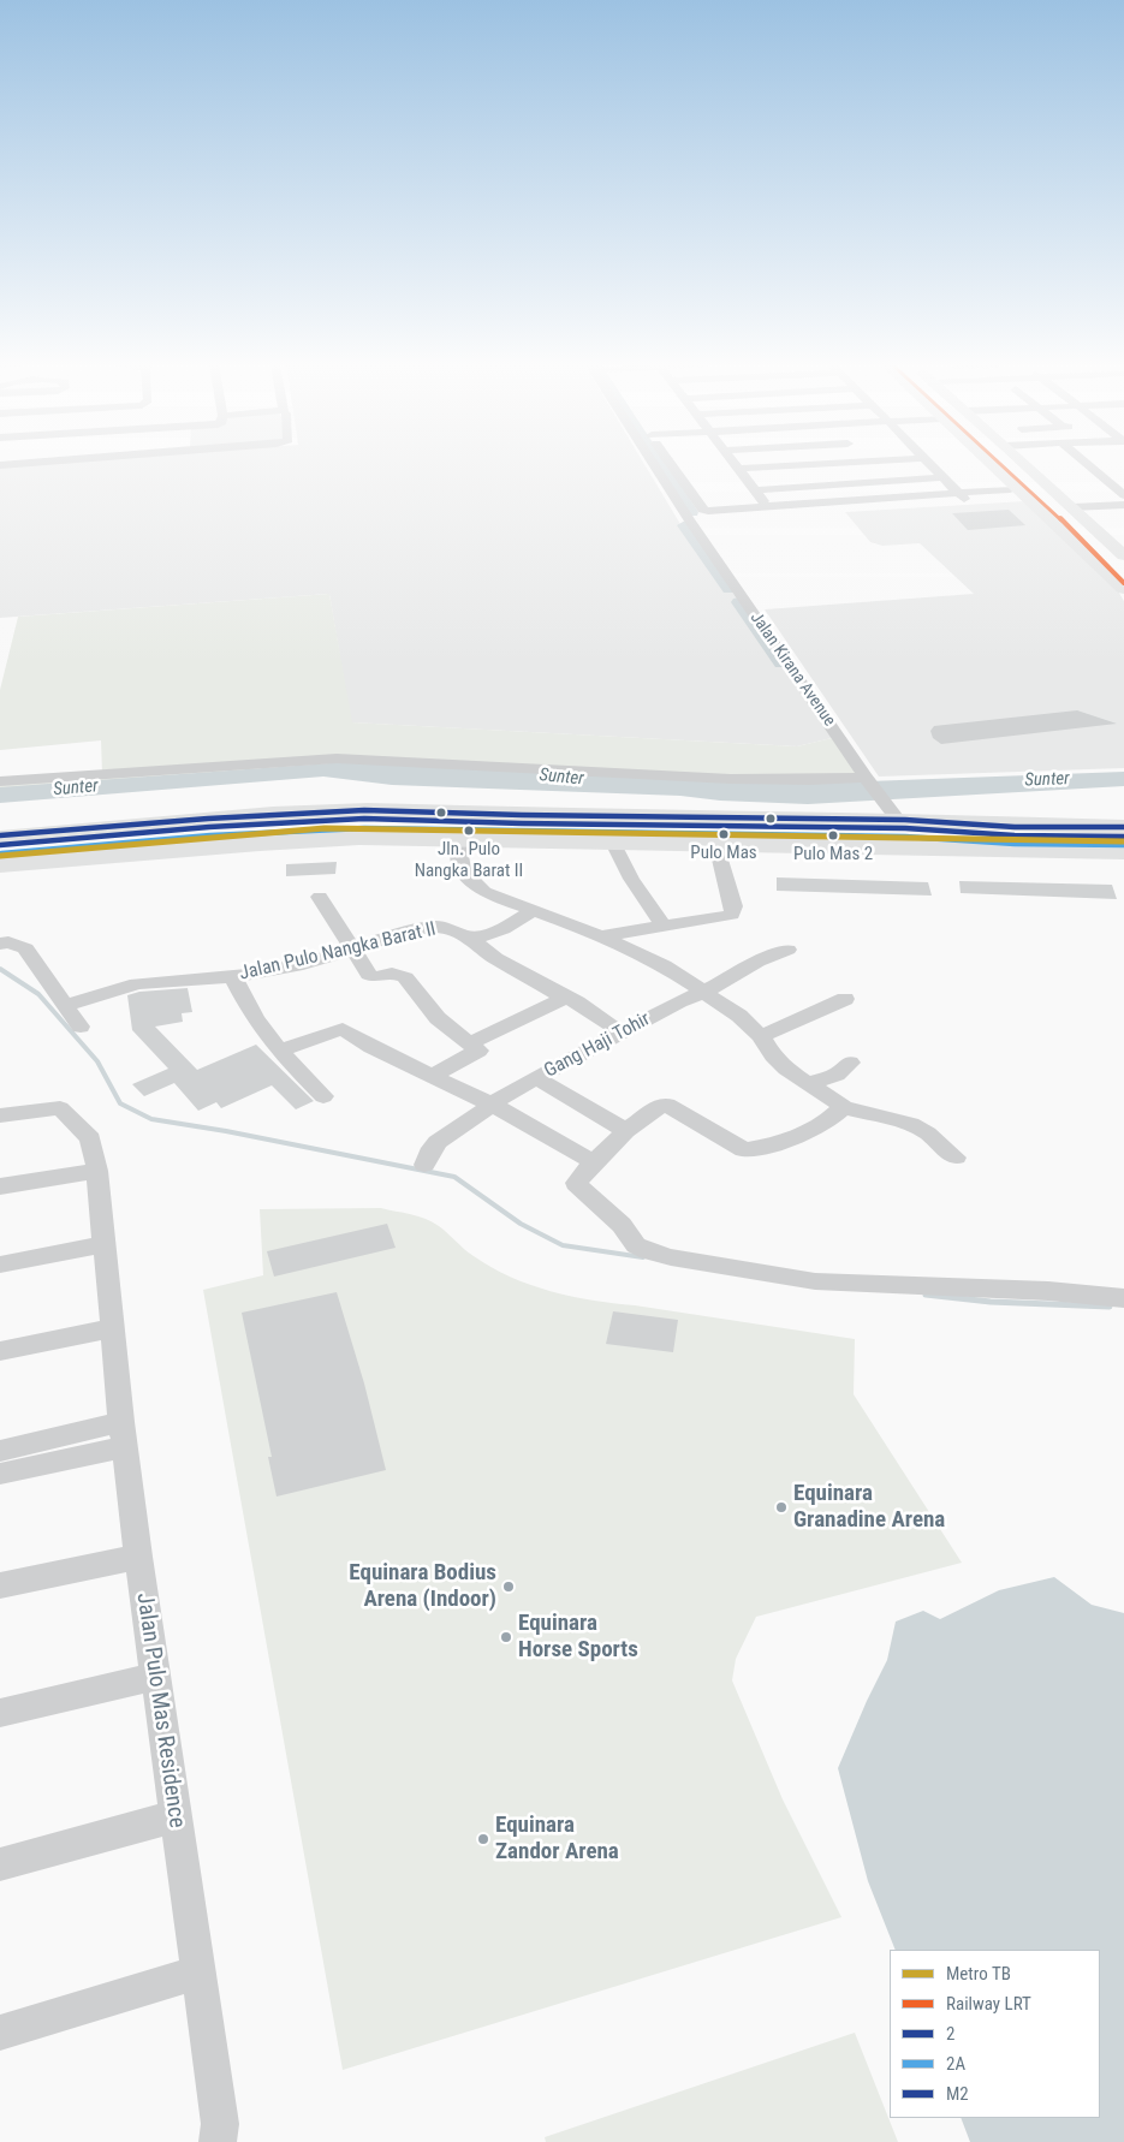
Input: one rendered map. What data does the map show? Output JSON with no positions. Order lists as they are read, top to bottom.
{
  "streets": {
    "street": [
      "Jalan Kirana Avenue",
      "Jalan Pulo Nangka Barat II",
      "Gang Haji Tohir",
      "Jalan Pulo Mas Residence"
    ]
  },
  "water": ["Sunter"],
  "places": [
    "Jln. Pulo Nangka Barat II",
    "Pulo Mas",
    "Pulo Mas 2",
    "Equinara Granadine Arena",
    "Equinara Bodius Arena (Indoor)",
    "Equinara Horse Sports",
    "Equinara Zandor Arena"
  ],
  "lines": [
    "rail line LRT",
    "transit line M2",
    "transit line 2",
    "metro line TB",
    "transit line 2A"
  ],
  "legend": [
    "Metro TB",
    "Railway LRT",
    "2",
    "2A",
    "M2"
  ]
}
